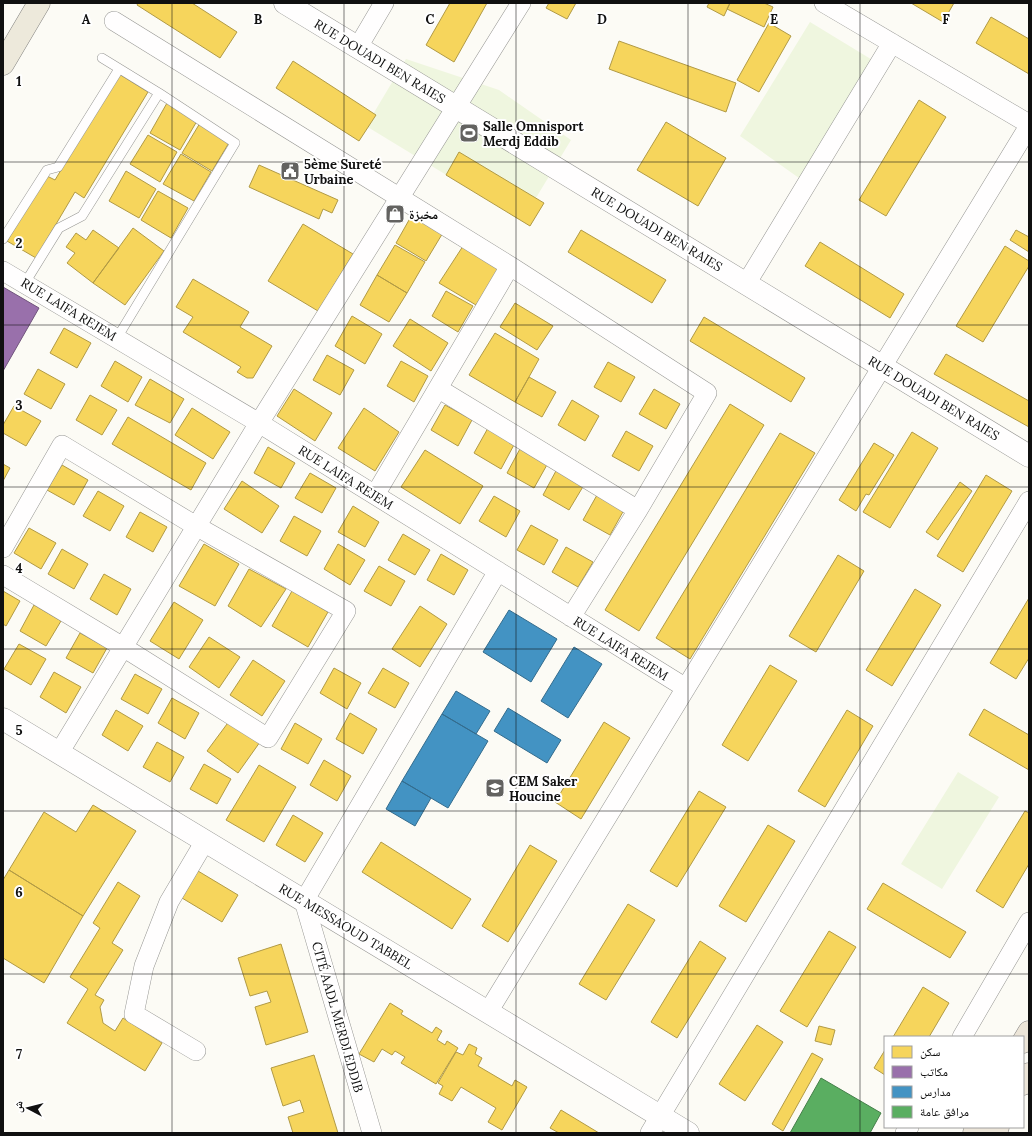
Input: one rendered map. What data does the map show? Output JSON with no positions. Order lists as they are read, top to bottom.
{
  "streets": {
    "street": [
      "RUE DOUADI BEN RAIES",
      "RUE LAIFA REJEM",
      "RUE MESSAOUD TABBEL",
      "CITÉ AADL MERDJ EDDIB"
    ]
  },
  "crossings": [
    ["RUE MESSAOUD TABBEL", "CITÉ AADL MERDJ EDDIB"]
  ],
  "places": {
    "sports": ["Salle Omnisport Merdj Eddib"],
    "public building": ["5ème Sureté Urbaine"],
    "shop": ["مخبزة"],
    "school or university": ["CEM Saker Houcine"]
  },
  "legend": [
    "سكن",
    "مكاتب",
    "مدارس",
    "مرافق عامة"
  ],
  "north": "left",
  "grid": {
    "columns": [
      "A",
      "B",
      "C",
      "D",
      "E",
      "F"
    ],
    "rows": [
      "1",
      "2",
      "3",
      "4",
      "5",
      "6",
      "7"
    ]
  }
}
